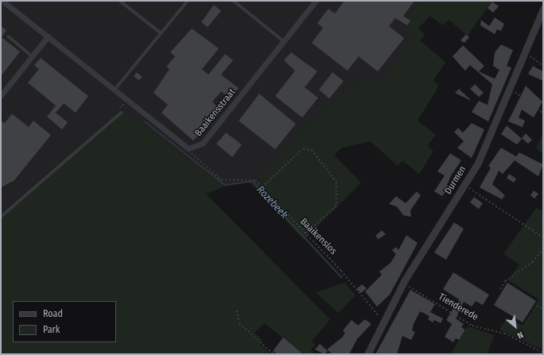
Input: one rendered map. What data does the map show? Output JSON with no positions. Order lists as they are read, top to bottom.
{
  "streets": {
    "street": ["Baaikensstraat", "Durmen"],
    "path": ["Baaikenslos", "Tienderede"]
  },
  "crossings": [
    ["Baaikensstraat", "Baaikenslos"],
    ["Durmen", "Tienderede"]
  ],
  "water": ["Rozebeek"],
  "legend": ["Road", "Park"],
  "north": "bottom right"
}
